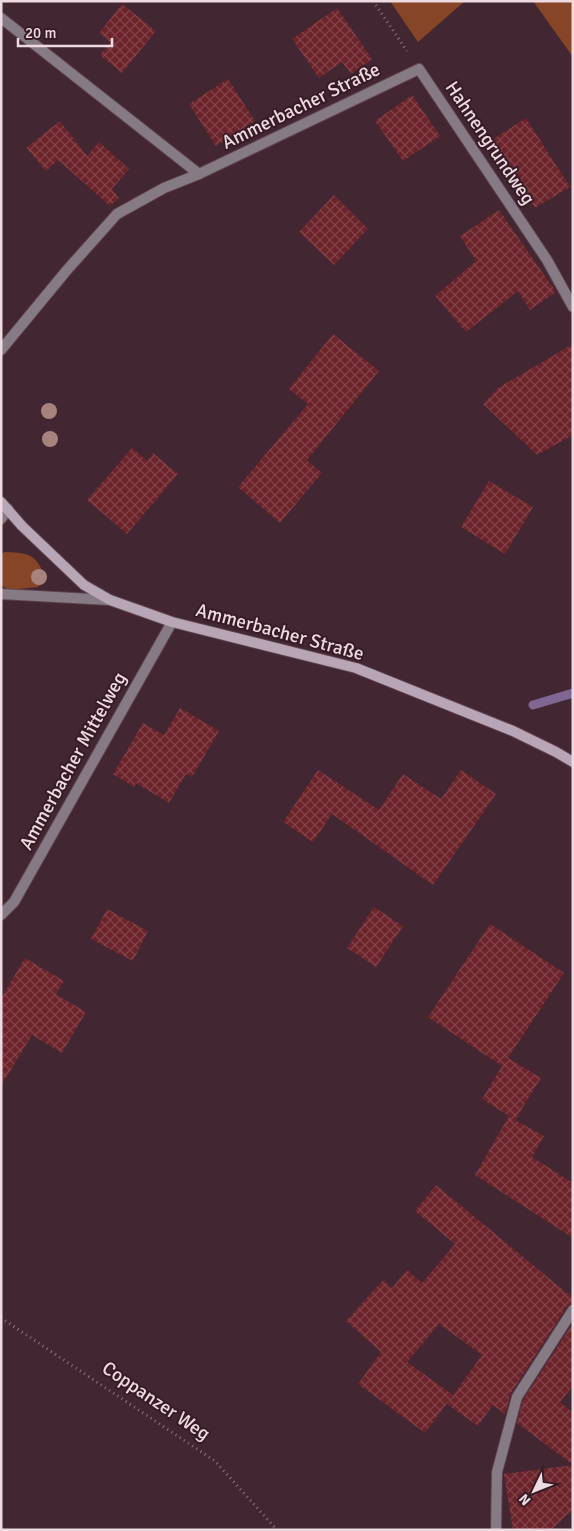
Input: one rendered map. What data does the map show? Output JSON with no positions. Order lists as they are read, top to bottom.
{
  "streets": {
    "main road": ["Ammerbacher Straße"],
    "street": ["Hahnengrundweg", "Ammerbacher Mittelweg"],
    "path": ["Coppanzer Weg"]
  },
  "crossings": [
    ["Ammerbacher Straße", "Hahnengrundweg"],
    ["Ammerbacher Straße", "Ammerbacher Mittelweg"]
  ],
  "scale_bar": "20 m",
  "north": "bottom left"
}
